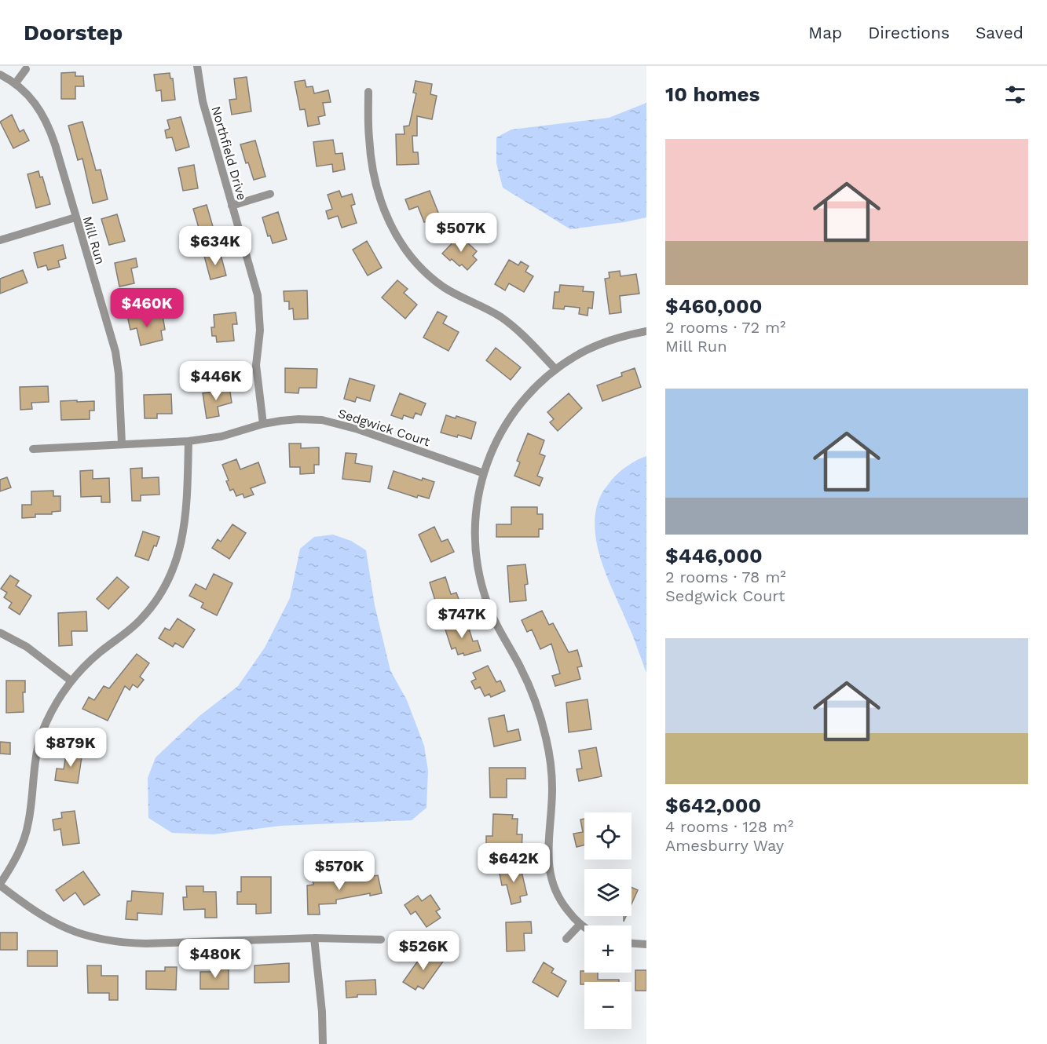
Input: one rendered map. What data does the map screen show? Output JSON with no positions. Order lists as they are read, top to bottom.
{
  "streets": {
    "street": ["Northfield Drive", "Mill Run", "Sedgwick Court"]
  },
  "crossings": [
    ["Northfield Drive", "Sedgwick Court"],
    ["Mill Run", "Sedgwick Court"]
  ],
  "page": {
    "header": "Doorstep",
    "nav": ["Map", "Directions", "Saved"],
    "heading": "10 homes",
    "list": [
      {
        "name": "$460,000",
        "note": "2 rooms · 72 m² · Mill Run"
      },
      {
        "name": "$446,000",
        "note": "2 rooms · 78 m² · Sedgwick Court"
      },
      {
        "name": "$642,000",
        "note": "4 rooms · 128 m² · Amesburry Way"
      }
    ],
    "price": [
      "$507K",
      "$634K",
      "$460K",
      "$446K",
      "$747K",
      "$879K",
      "$642K",
      "$570K",
      "$526K",
      "$480K"
    ],
    "map_buttons": ["+", "−"]
  }
}
